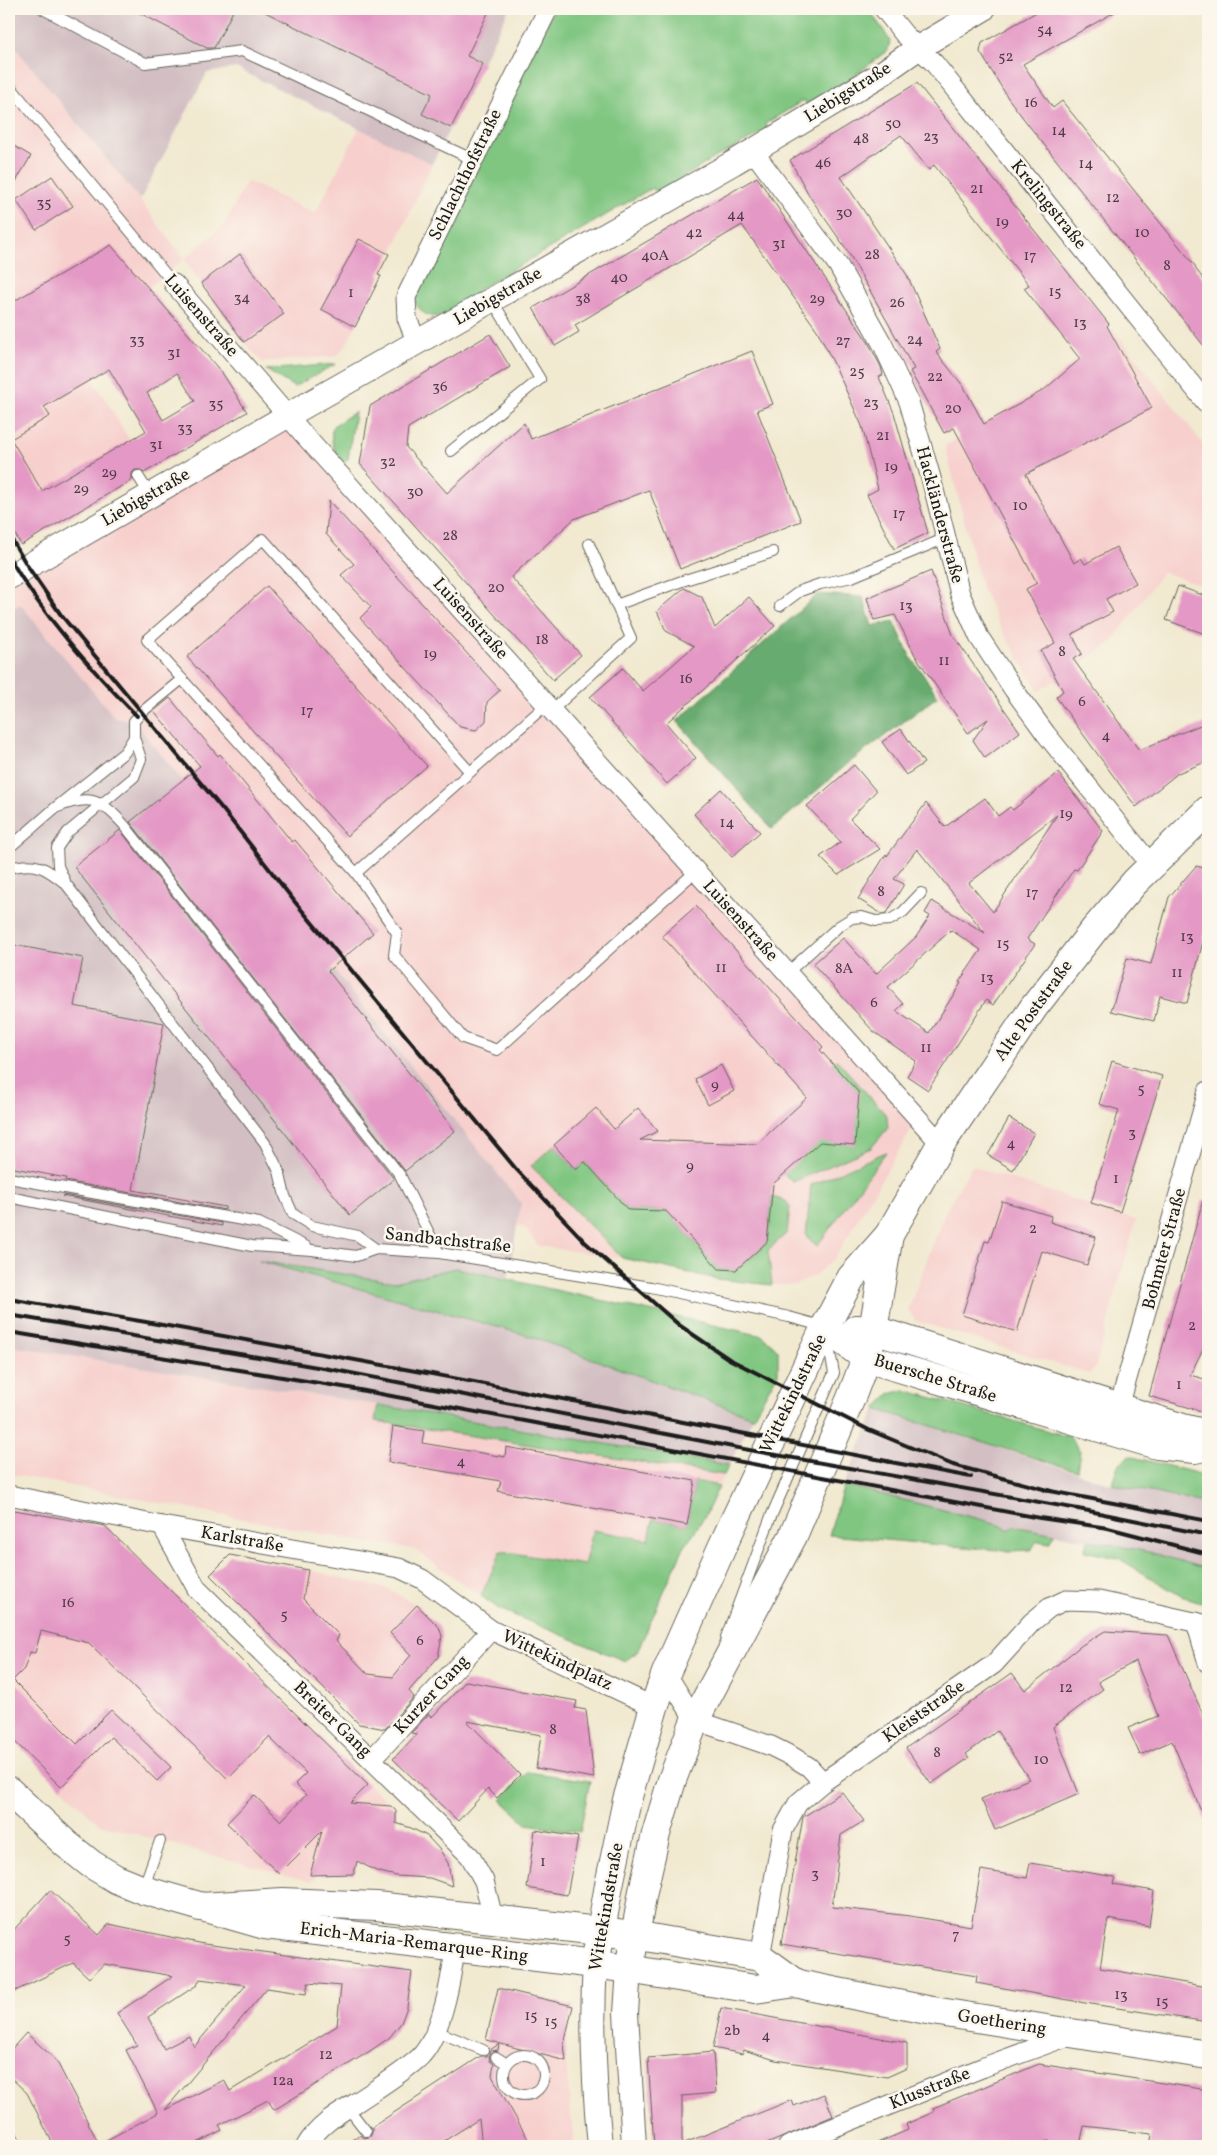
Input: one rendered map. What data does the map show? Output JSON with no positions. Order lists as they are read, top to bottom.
{
  "streets": {
    "main road": [
      "Alte Poststraße",
      "Buersche Straße",
      "Wittekindstraße",
      "Erich-Maria-Remarque-Ring",
      "Goethering"
    ],
    "street": [
      "Liebigstraße",
      "Schlachthofstraße",
      "Krelingstraße",
      "Luisenstraße",
      "Hackländerstraße",
      "Bohmter Straße",
      "Karlstraße",
      "Wittekindplatz",
      "Kurzer Gang",
      "Kleiststraße",
      "Breiter Gang",
      "Klusstraße"
    ],
    "lane": ["Sandbachstraße"]
  },
  "crossings": [
    ["Liebigstraße", "Schlachthofstraße"],
    ["Liebigstraße", "Krelingstraße"],
    ["Liebigstraße", "Luisenstraße"],
    ["Liebigstraße", "Hackländerstraße"],
    ["Luisenstraße", "Alte Poststraße"],
    ["Hackländerstraße", "Alte Poststraße"],
    ["Alte Poststraße", "Sandbachstraße"],
    ["Alte Poststraße", "Buersche Straße"],
    ["Alte Poststraße", "Wittekindstraße"],
    ["Sandbachstraße", "Buersche Straße"],
    ["Sandbachstraße", "Wittekindstraße"],
    ["Bohmter Straße", "Buersche Straße"],
    ["Buersche Straße", "Wittekindstraße"],
    ["Wittekindstraße", "Wittekindplatz"],
    ["Wittekindstraße", "Erich-Maria-Remarque-Ring"],
    ["Wittekindstraße", "Goethering"],
    ["Karlstraße", "Wittekindplatz"],
    ["Karlstraße", "Breiter Gang"],
    ["Wittekindplatz", "Kurzer Gang"],
    ["Kurzer Gang", "Breiter Gang"],
    ["Kleiststraße", "Goethering"],
    ["Breiter Gang", "Erich-Maria-Remarque-Ring"],
    ["Erich-Maria-Remarque-Ring", "Goethering"],
    ["Goethering", "Klusstraße"]
  ],
  "house_numbers": [
    "54",
    "52",
    "16",
    "50",
    "14",
    "23",
    "48",
    "46",
    "14",
    "21",
    "12",
    "35",
    "30",
    "44",
    "19",
    "42",
    "10",
    "31",
    "28",
    "40A",
    "17",
    "8",
    "40",
    "15",
    "1",
    "34",
    "38",
    "29",
    "26",
    "13",
    "33",
    "24",
    "27",
    "31",
    "25",
    "22",
    "36",
    "23",
    "35",
    "20",
    "33",
    "21",
    "31",
    "32",
    "19",
    "29",
    "29",
    "30",
    "10",
    "17",
    "28",
    "20",
    "13",
    "18",
    "8",
    "19",
    "11",
    "16",
    "6",
    "17",
    "4",
    "19",
    "14",
    "8",
    "17",
    "13",
    "15",
    "11",
    "8A",
    "11",
    "13",
    "6",
    "11",
    "9",
    "5",
    "3",
    "4",
    "9",
    "1",
    "2",
    "2",
    "1",
    "4",
    "16",
    "5",
    "6",
    "12",
    "8",
    "8",
    "10",
    "1",
    "3",
    "7",
    "5",
    "13",
    "15",
    "15",
    "15",
    "2b",
    "4",
    "12",
    "12a"
  ]
}
